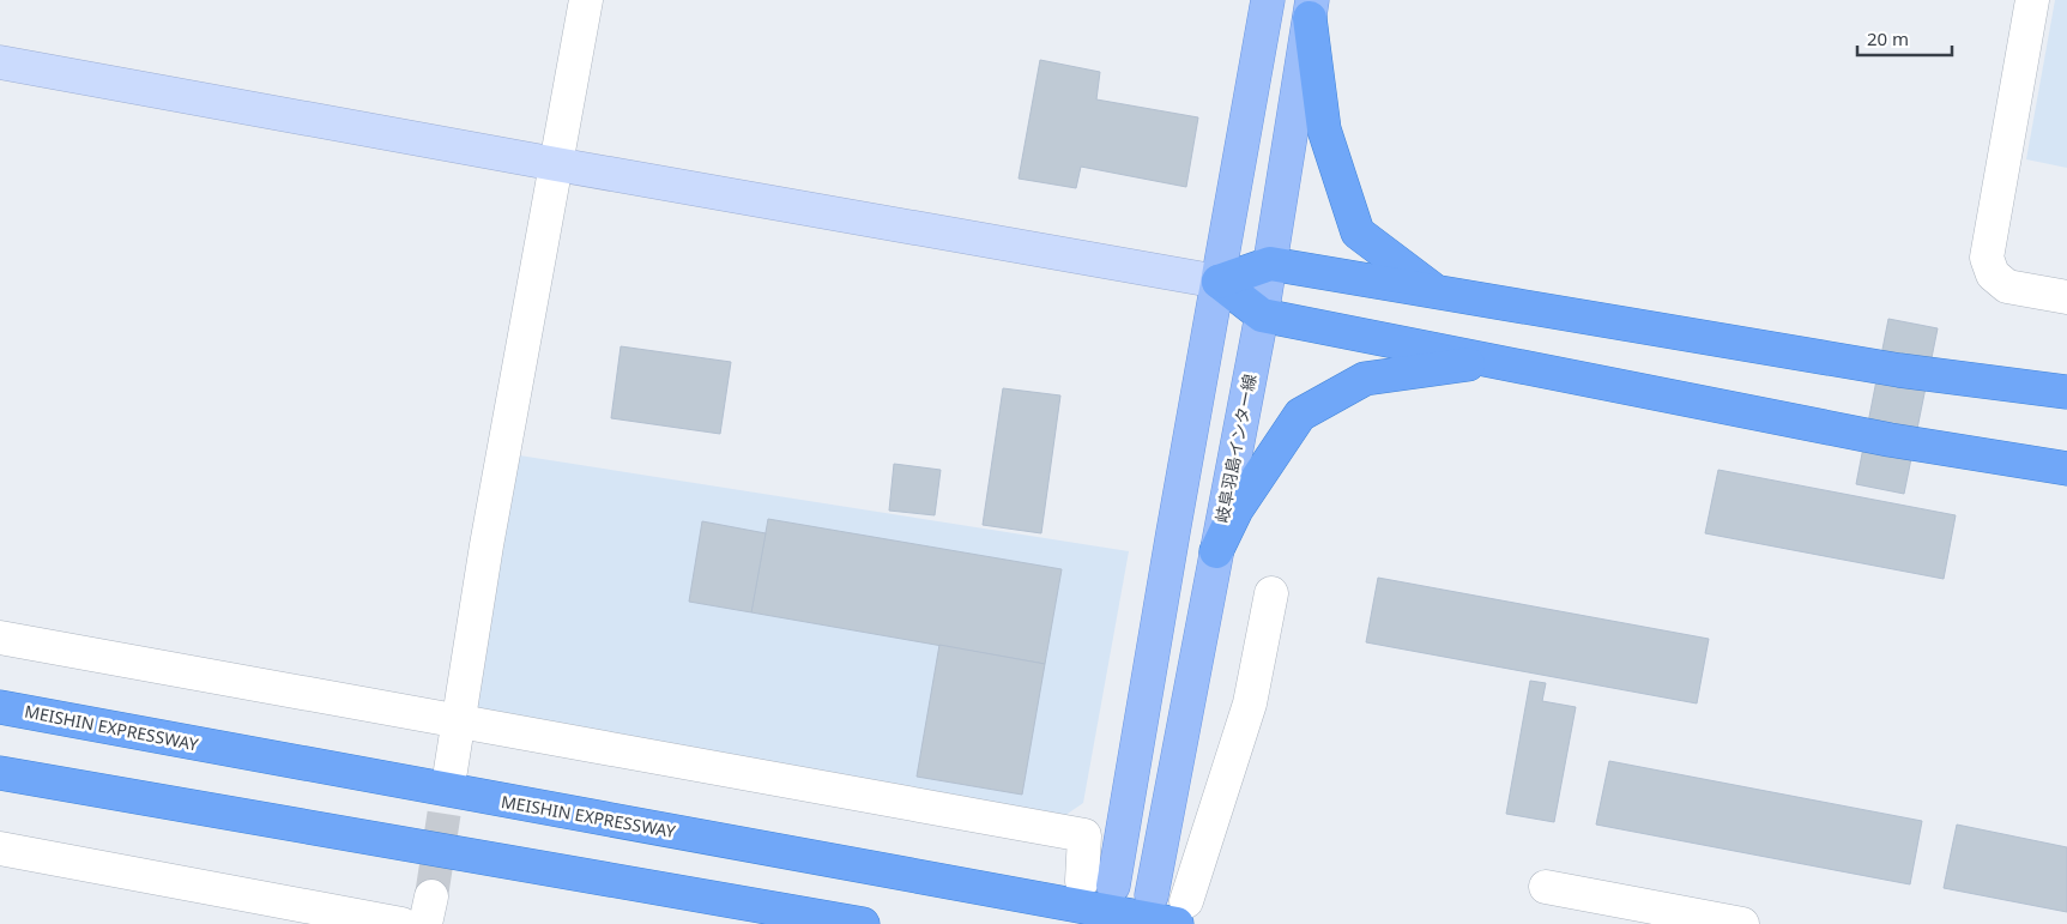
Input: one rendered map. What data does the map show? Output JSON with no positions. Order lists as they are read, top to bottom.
{
  "streets": {
    "highway": ["MEISHIN EXPRESSWAY"],
    "main road": ["岐阜羽島インター線"]
  },
  "scale_bar": "20 m"
}
